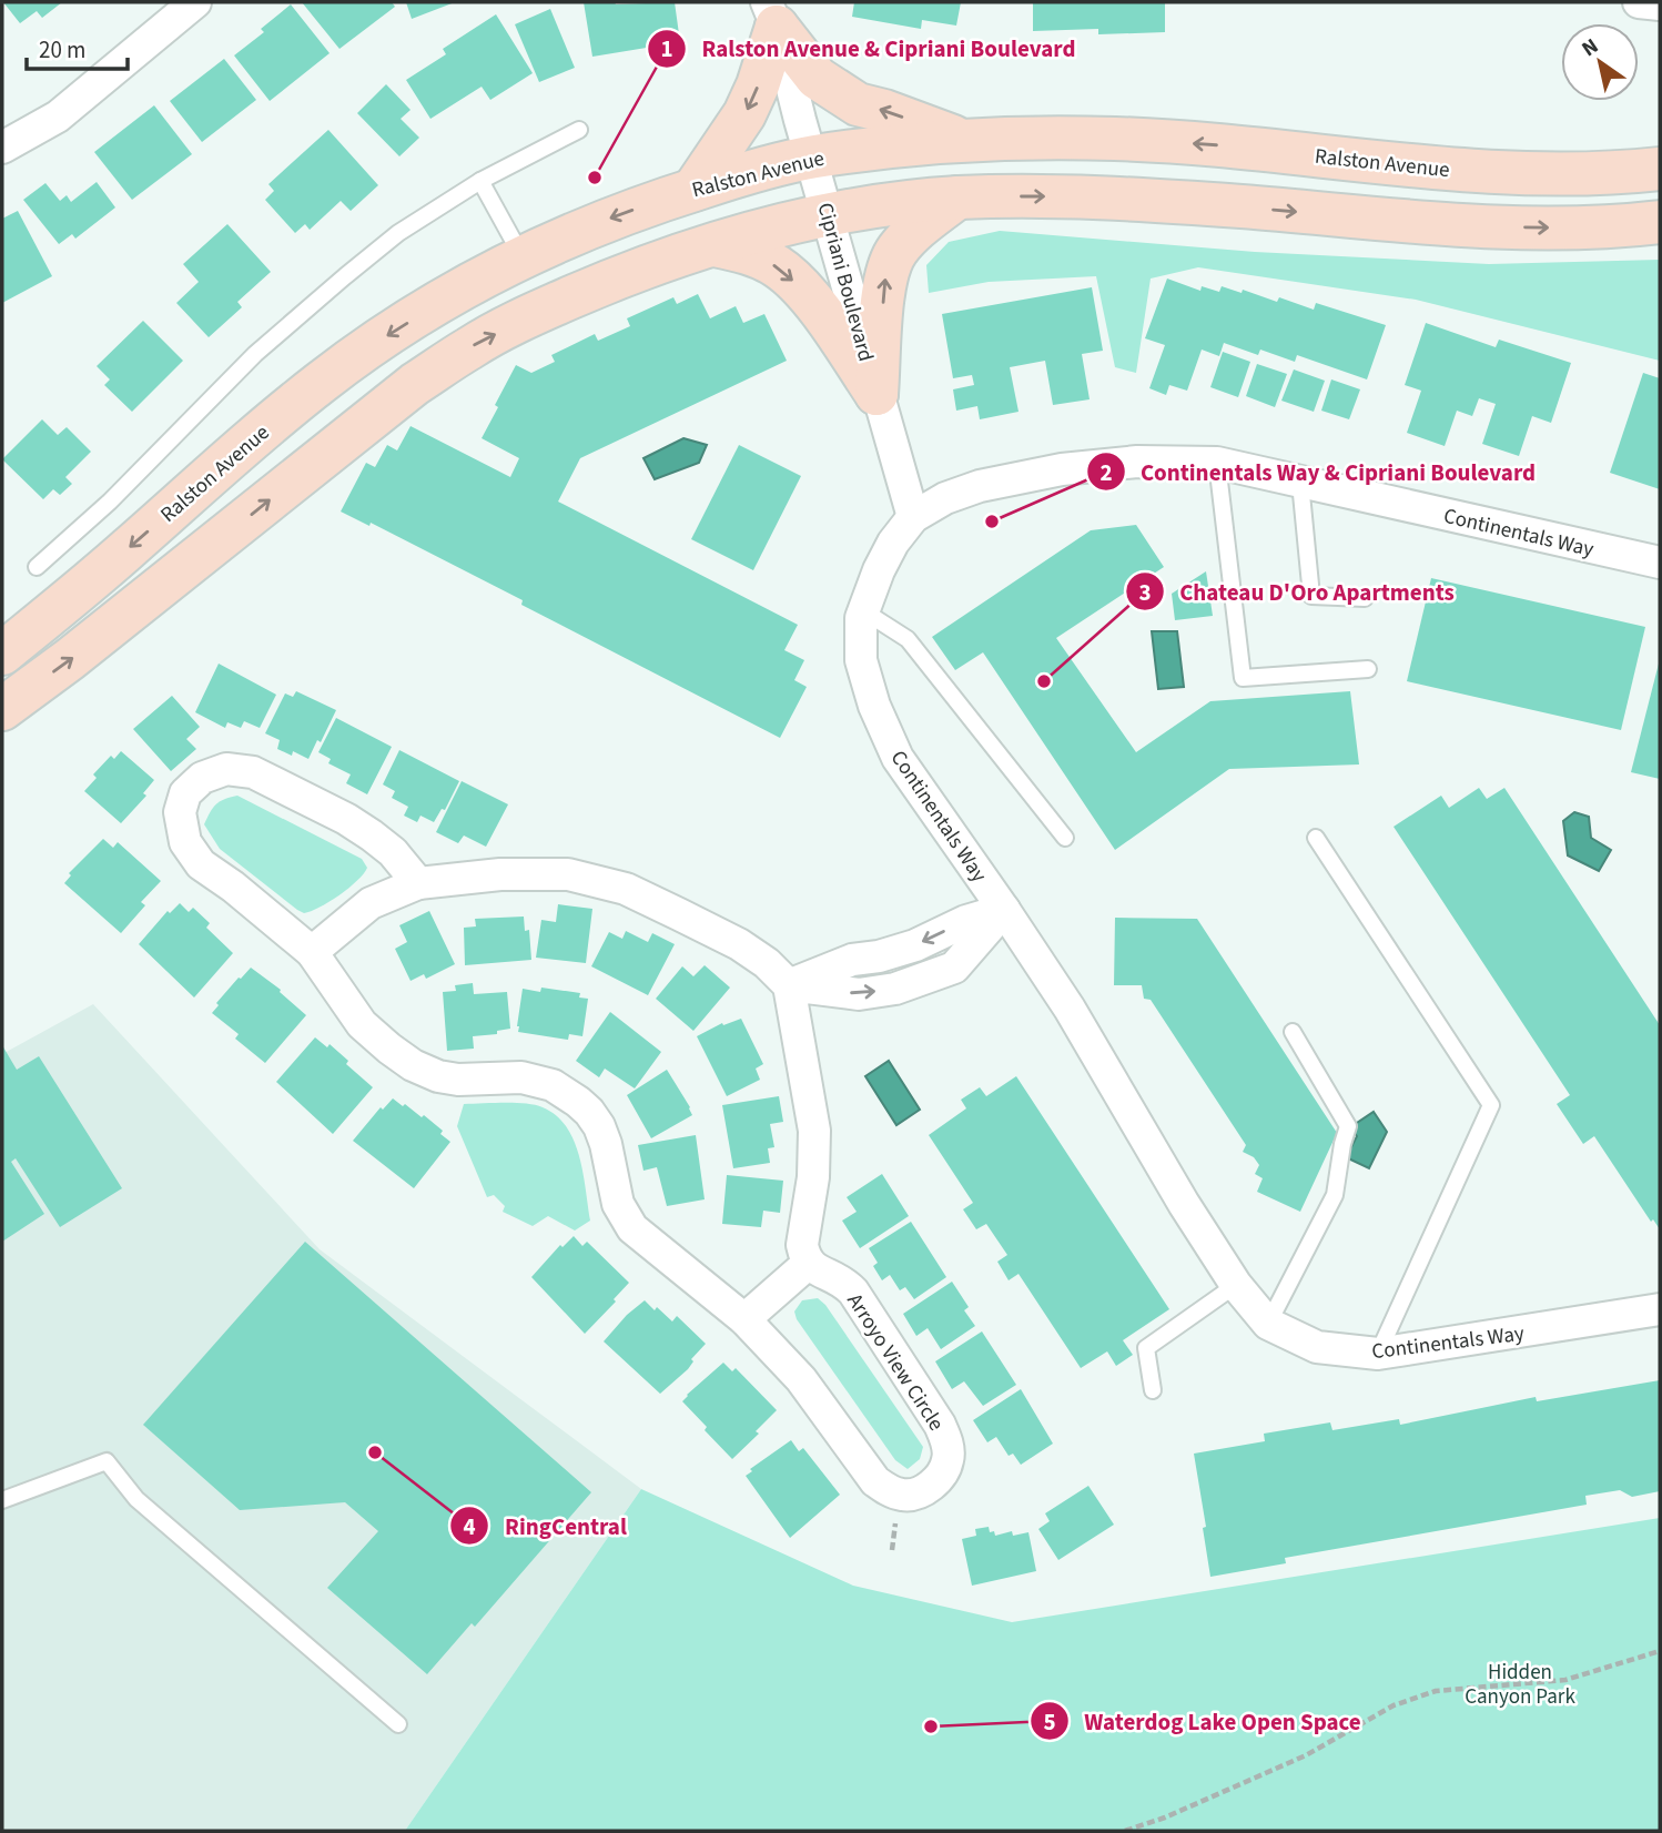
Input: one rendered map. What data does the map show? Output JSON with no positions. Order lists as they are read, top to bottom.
{
  "streets": {
    "main road": ["Ralston Avenue"],
    "street": ["Cipriani Boulevard", "Continentals Way", "Arroyo View Circle"]
  },
  "crossings": [
    ["Ralston Avenue", "Cipriani Boulevard"],
    ["Cipriani Boulevard", "Continentals Way"]
  ],
  "parks": ["Hidden Canyon Park"],
  "places": [
    "Ralston Avenue & Cipriani Boulevard",
    "Continentals Way & Cipriani Boulevard",
    "Chateau D'Oro Apartments",
    "RingCentral",
    "Waterdog Lake Open Space"
  ],
  "scale_bar": "20 m",
  "north": "top left"
}
